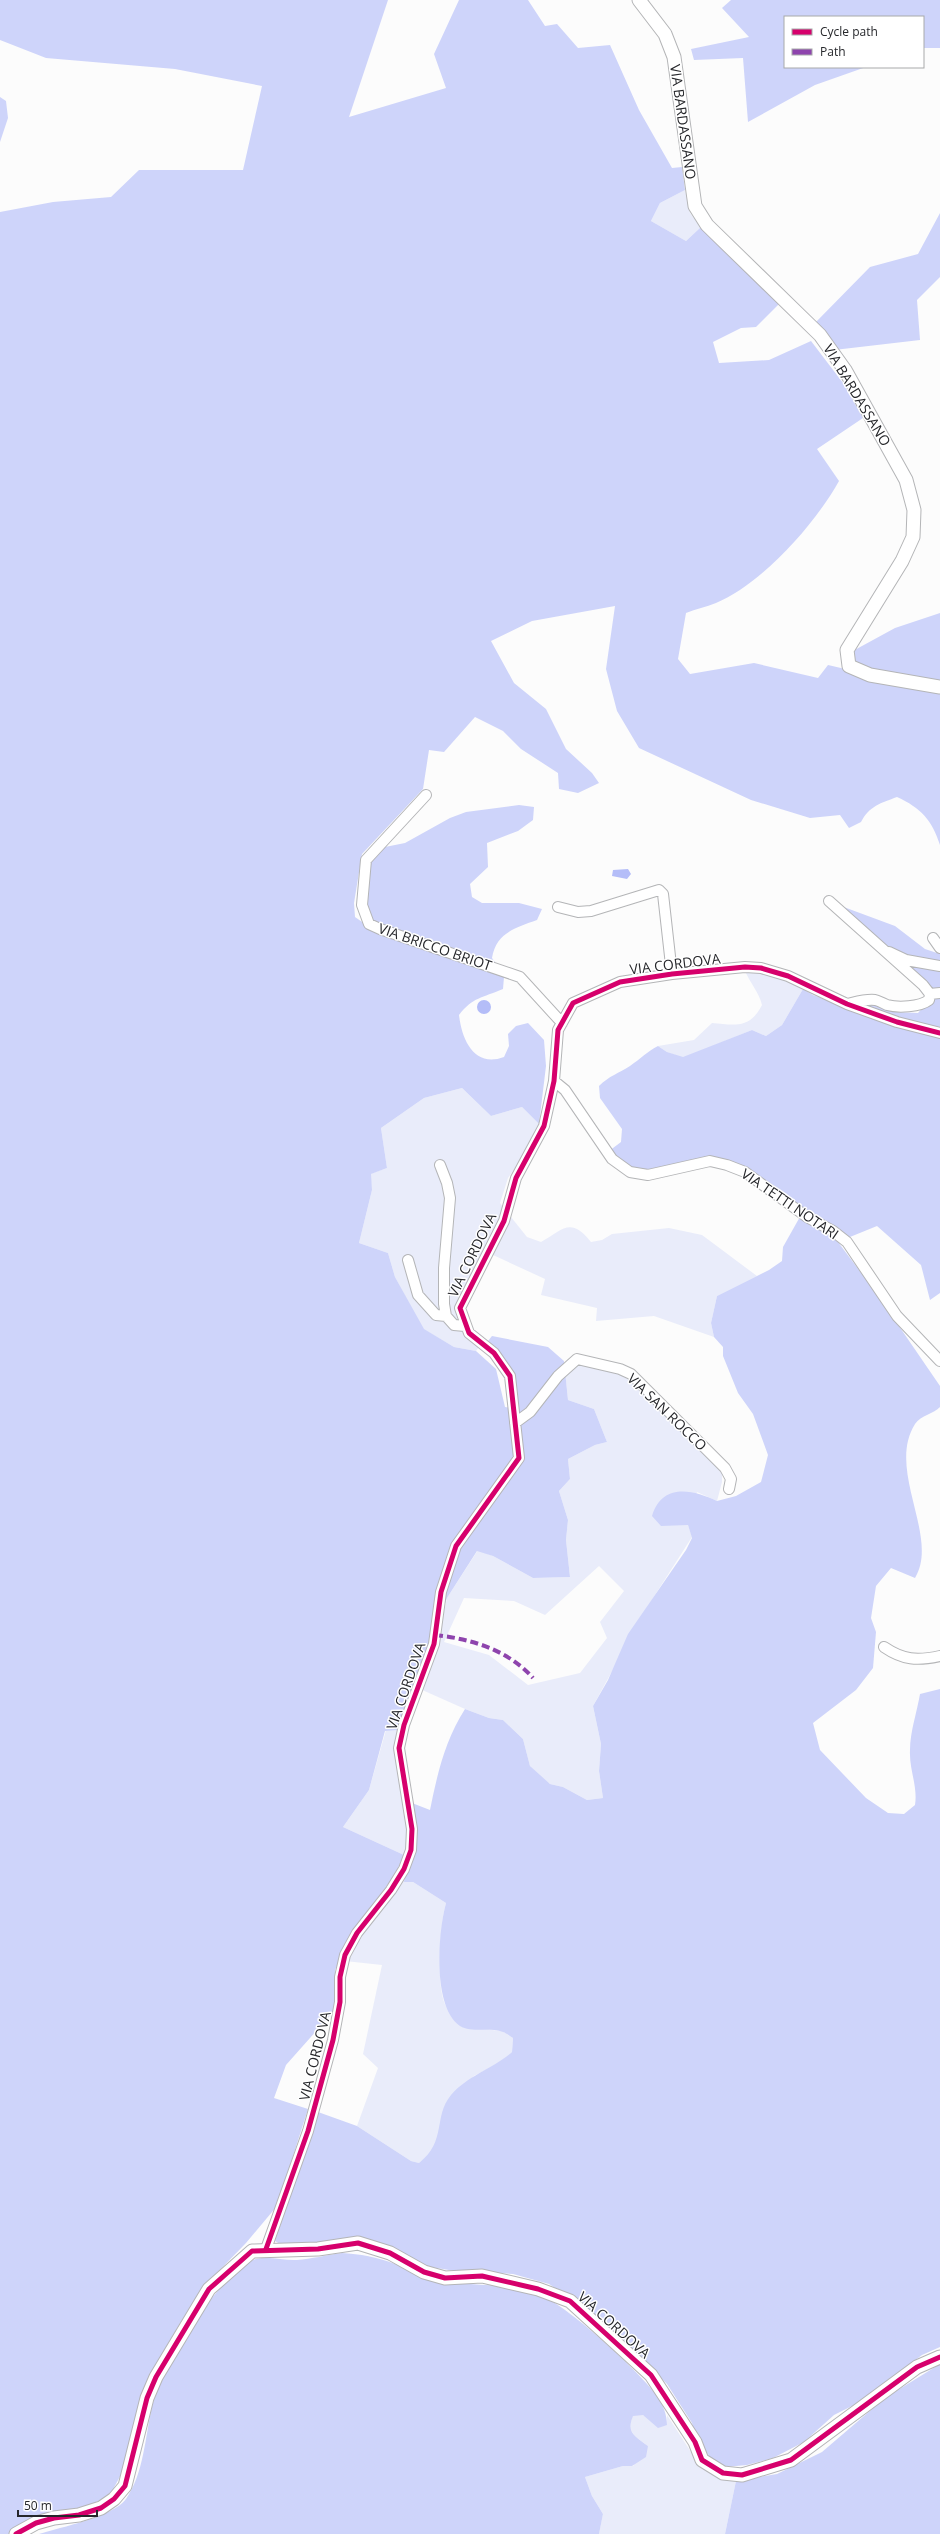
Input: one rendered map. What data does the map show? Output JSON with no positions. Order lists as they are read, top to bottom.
{
  "streets": {
    "street": [
      "VIA BARDASSANO",
      "VIA BRICCO BRIOT",
      "VIA CORDOVA",
      "VIA TETTI NOTARI",
      "VIA SAN ROCCO"
    ]
  },
  "crossings": [
    ["VIA BRICCO BRIOT", "VIA CORDOVA"],
    ["VIA CORDOVA", "VIA TETTI NOTARI"],
    ["VIA CORDOVA", "VIA SAN ROCCO"]
  ],
  "legend": ["Cycle path", "Path"],
  "scale_bar": "50 m"
}
